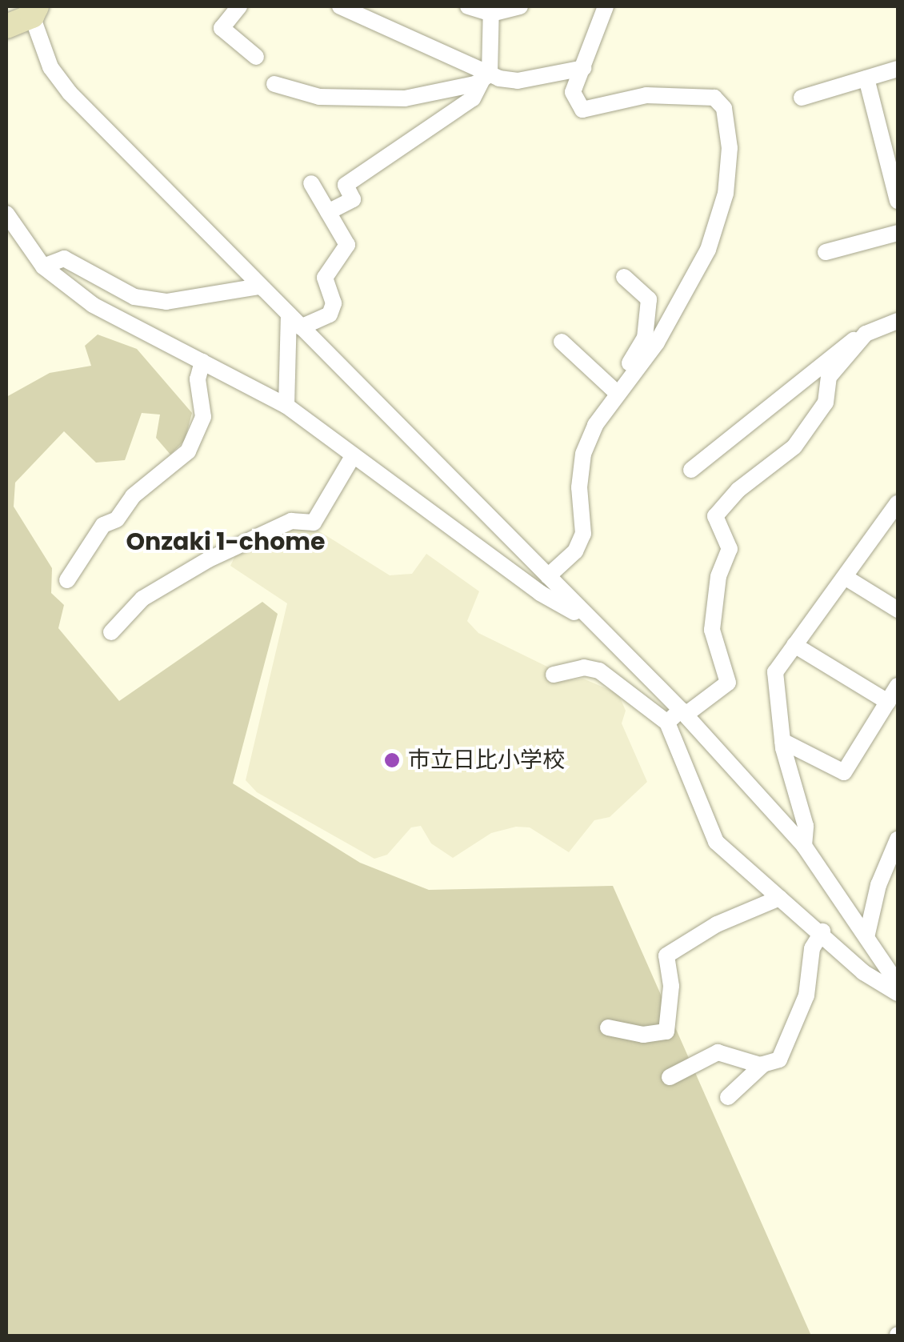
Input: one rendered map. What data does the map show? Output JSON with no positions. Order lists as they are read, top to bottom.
{
  "districts": ["Onzaki 1-chome"],
  "places": ["市立日比小学校"]
}
